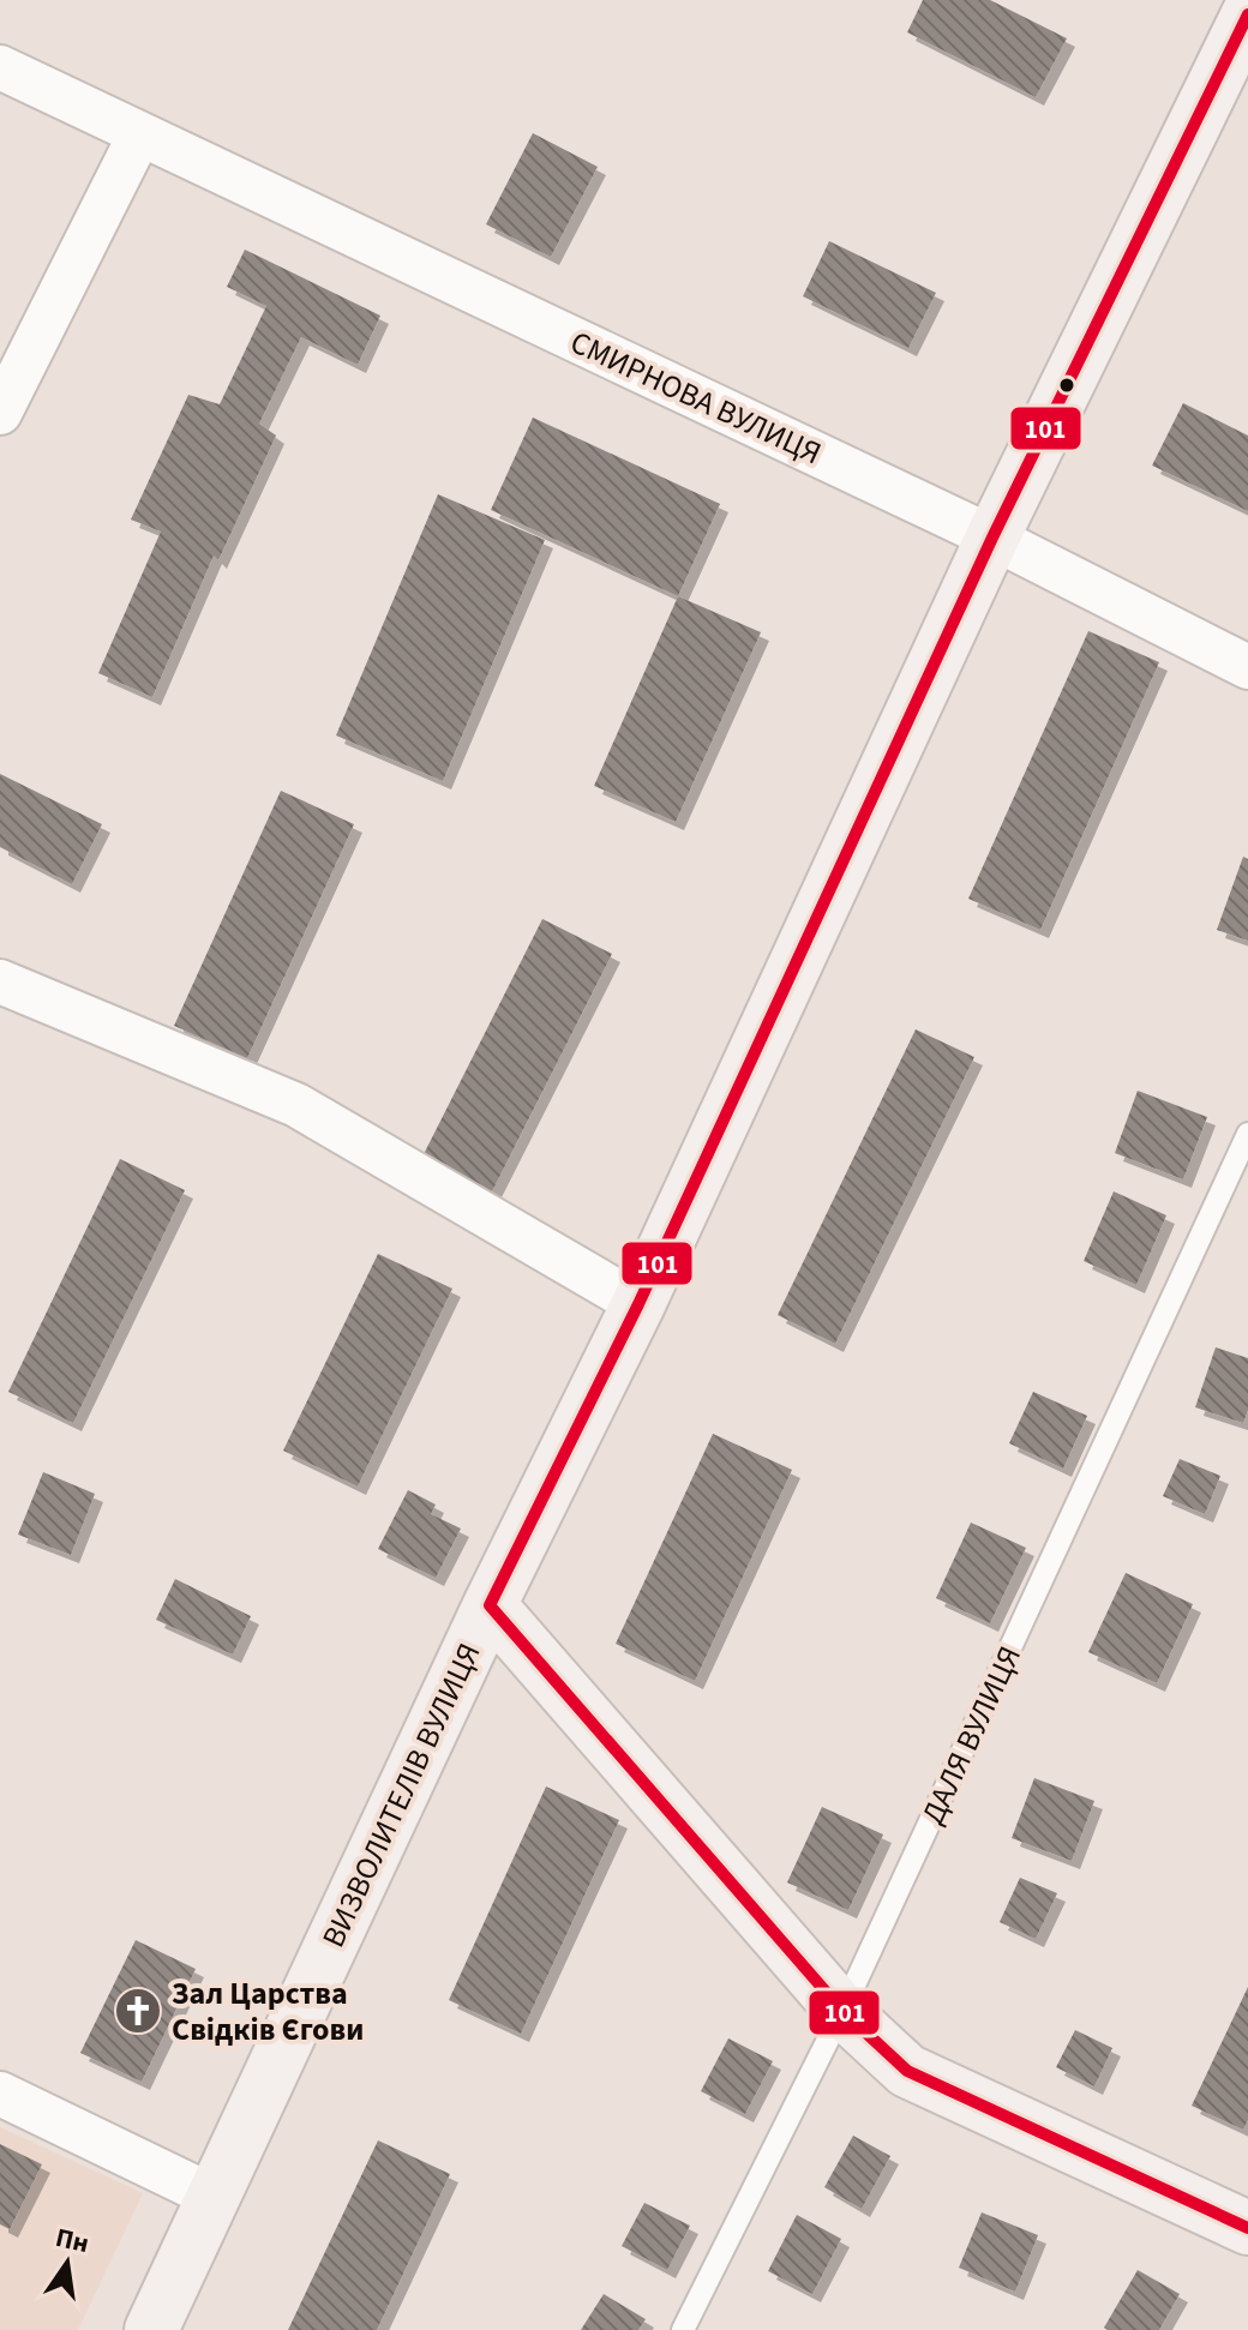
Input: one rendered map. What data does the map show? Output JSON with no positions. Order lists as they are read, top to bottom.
{
  "streets": {
    "street": ["СМИРНОВА ВУЛИЦЯ", "ВИЗВОЛИТЕЛІВ ВУЛИЦЯ"],
    "lane": ["ДАЛЯ ВУЛИЦЯ"]
  },
  "crossings": [
    ["СМИРНОВА ВУЛИЦЯ", "ВИЗВОЛИТЕЛІВ ВУЛИЦЯ"]
  ],
  "places": {
    "church": ["Зал Царства Свідків Єгови"]
  },
  "lines": ["transit line 101"],
  "north": "top"
}
